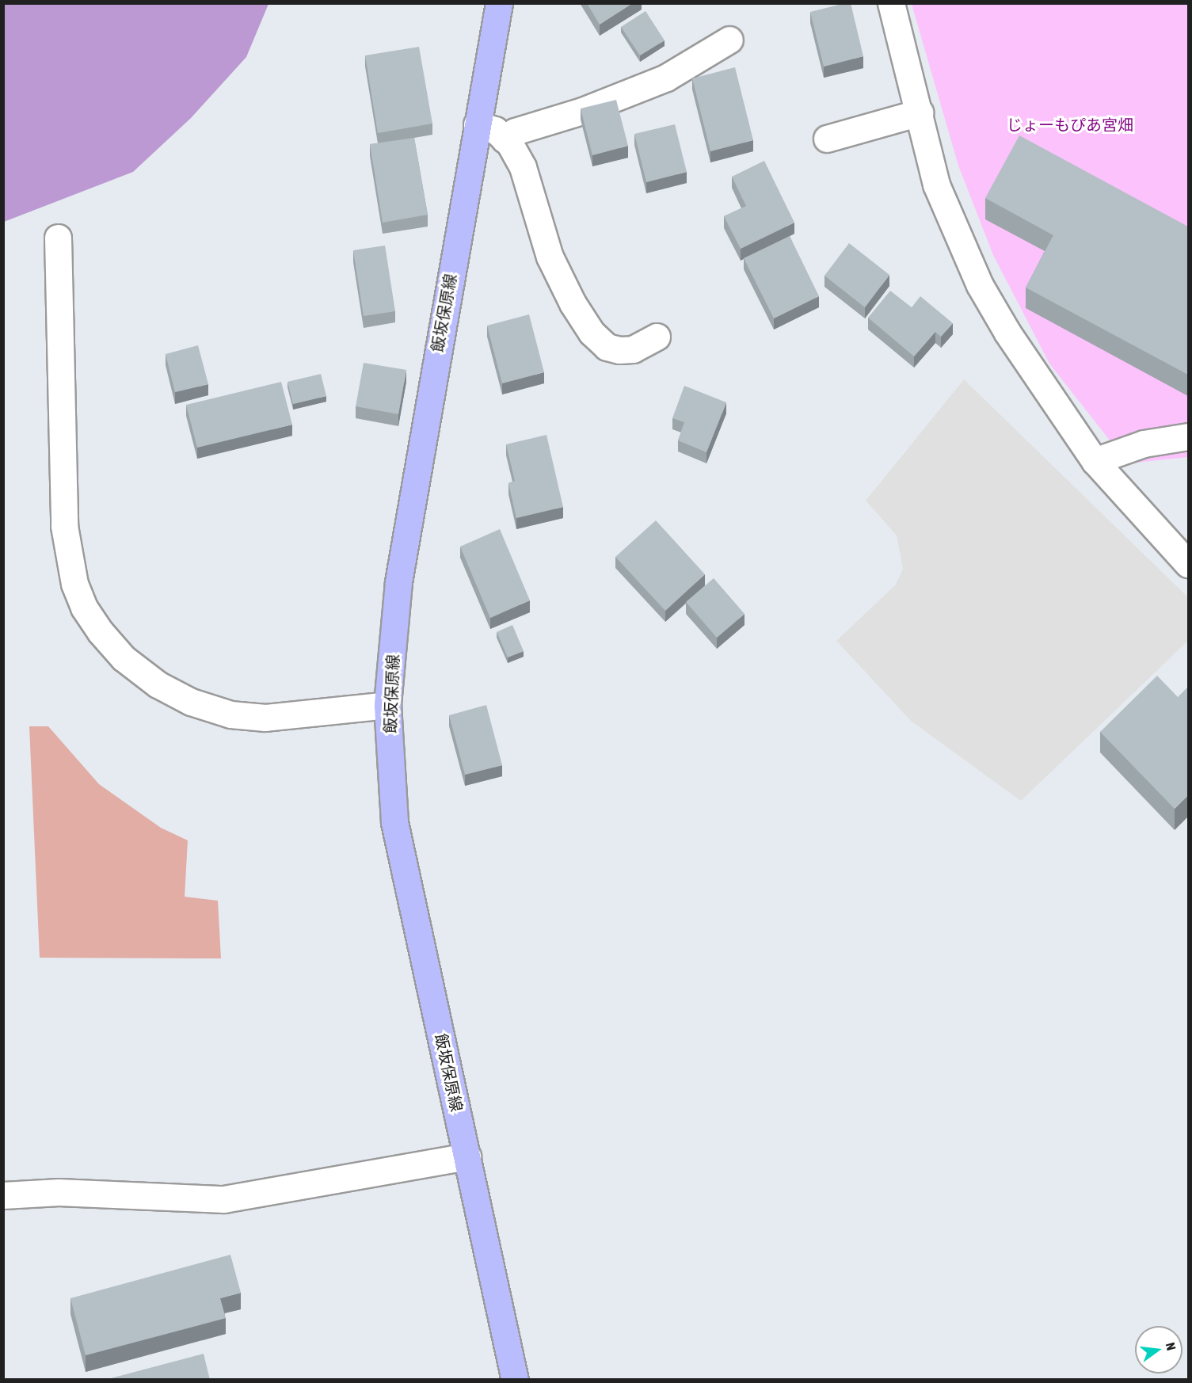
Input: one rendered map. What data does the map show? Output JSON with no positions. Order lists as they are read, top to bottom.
{
  "streets": {
    "main road": ["飯坂保原線"]
  },
  "parks": ["じょーもぴあ宮畑"],
  "north": "right"
}
